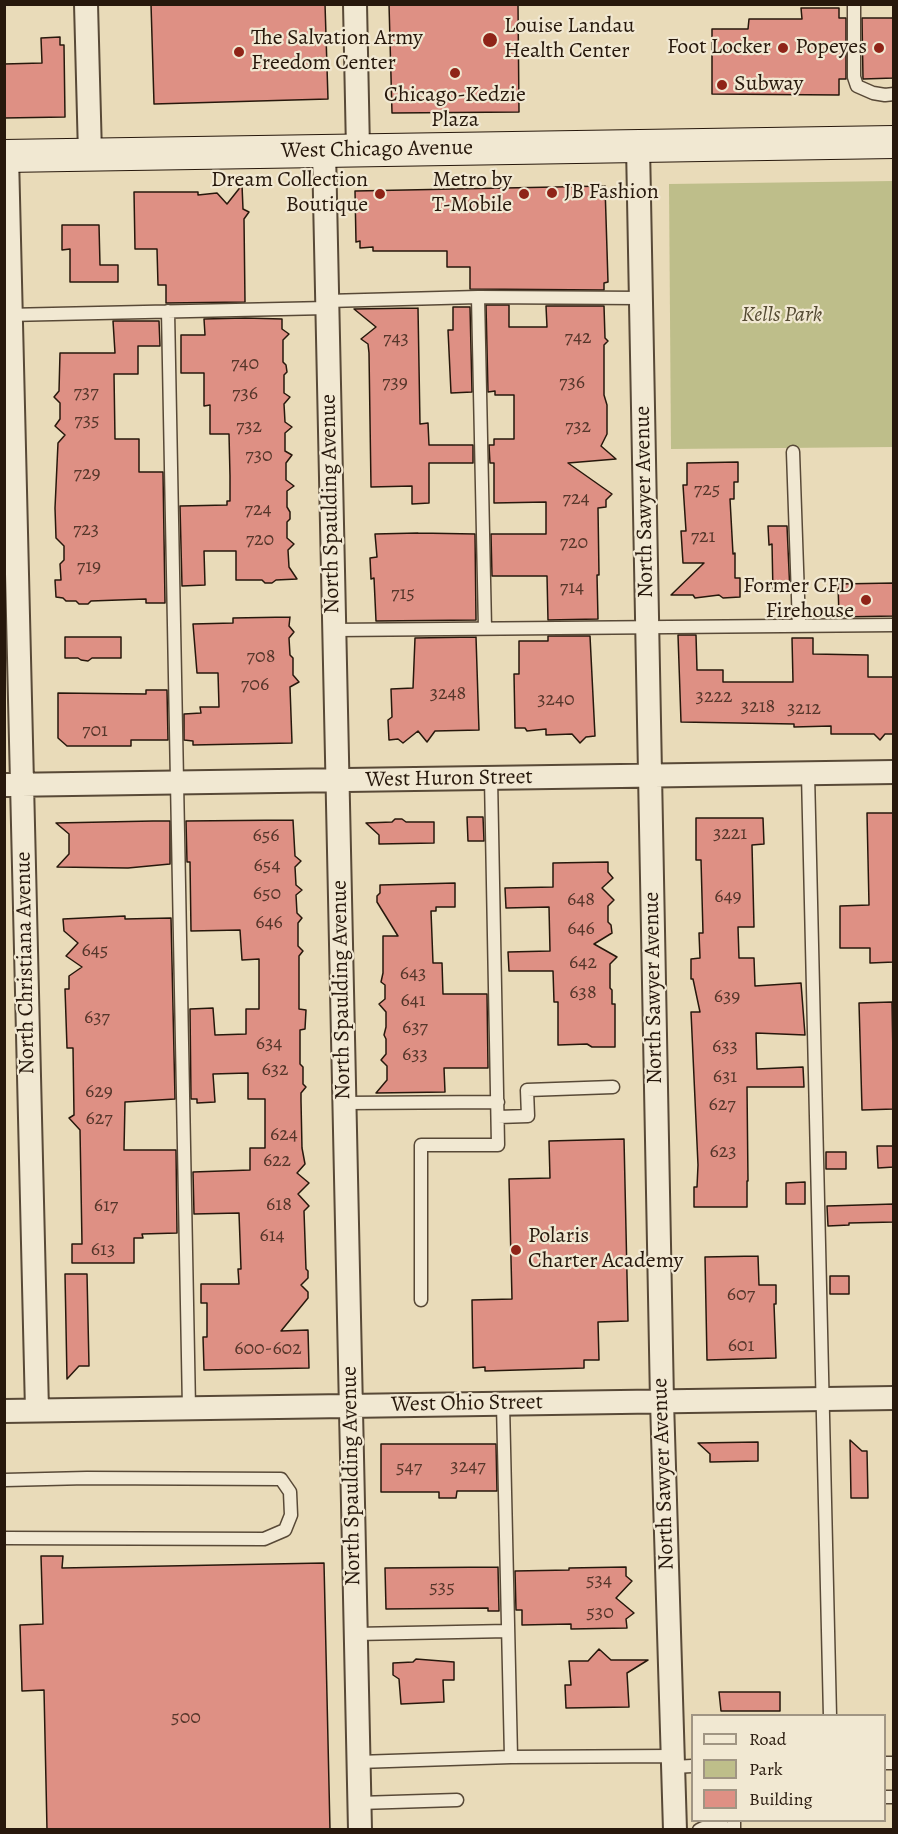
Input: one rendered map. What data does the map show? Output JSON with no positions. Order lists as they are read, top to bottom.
{
  "streets": {
    "main road": ["West Chicago Avenue"],
    "street": [
      "North Sawyer Avenue",
      "North Spaulding Avenue",
      "West Huron Street",
      "North Christiana Avenue",
      "West Ohio Street"
    ]
  },
  "crossings": [
    ["West Chicago Avenue", "North Sawyer Avenue"],
    ["West Chicago Avenue", "North Spaulding Avenue"],
    ["West Chicago Avenue", "North Christiana Avenue"],
    ["North Sawyer Avenue", "West Huron Street"],
    ["North Sawyer Avenue", "West Ohio Street"],
    ["North Spaulding Avenue", "West Huron Street"],
    ["North Spaulding Avenue", "West Ohio Street"],
    ["West Huron Street", "North Christiana Avenue"],
    ["North Christiana Avenue", "West Ohio Street"]
  ],
  "parks": ["Kells Park"],
  "places": [
    "Louise Landau Health Center",
    "Foot Locker",
    "Popeyes",
    "The Salvation Army Freedom Center",
    "Chicago-Kedzie Plaza",
    "Subway",
    "JB Fashion",
    "Dream Collection Boutique",
    "Metro by T-Mobile",
    "Former CFD Firehouse",
    "Polaris Charter Academy"
  ],
  "house_numbers": [
    "742",
    "743",
    "740",
    "739",
    "736",
    "737",
    "736",
    "735",
    "732",
    "732",
    "730",
    "729",
    "725",
    "724",
    "724",
    "723",
    "721",
    "720",
    "720",
    "719",
    "714",
    "715",
    "708",
    "706",
    "3248",
    "3222",
    "3240",
    "3218",
    "3212",
    "701",
    "3221",
    "656",
    "654",
    "650",
    "649",
    "648",
    "646",
    "646",
    "645",
    "642",
    "643",
    "638",
    "639",
    "641",
    "637",
    "637",
    "634",
    "633",
    "633",
    "632",
    "631",
    "629",
    "627",
    "627",
    "624",
    "623",
    "622",
    "618",
    "617",
    "614",
    "613",
    "607",
    "601",
    "600-602",
    "3247",
    "547",
    "534",
    "535",
    "530",
    "500"
  ],
  "legend": ["Road", "Park", "Building"]
}
